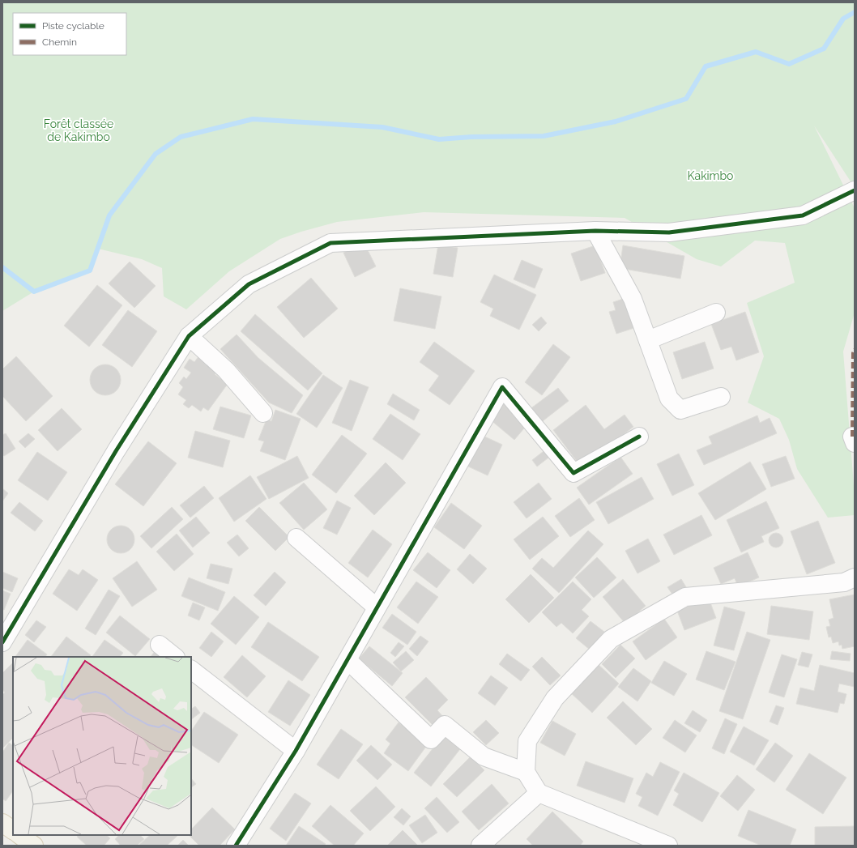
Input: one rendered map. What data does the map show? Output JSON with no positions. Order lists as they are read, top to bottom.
{
  "parks": ["Forêt classée de Kakimbo", "Kakimbo"],
  "legend": ["Piste cyclable", "Chemin"]
}
